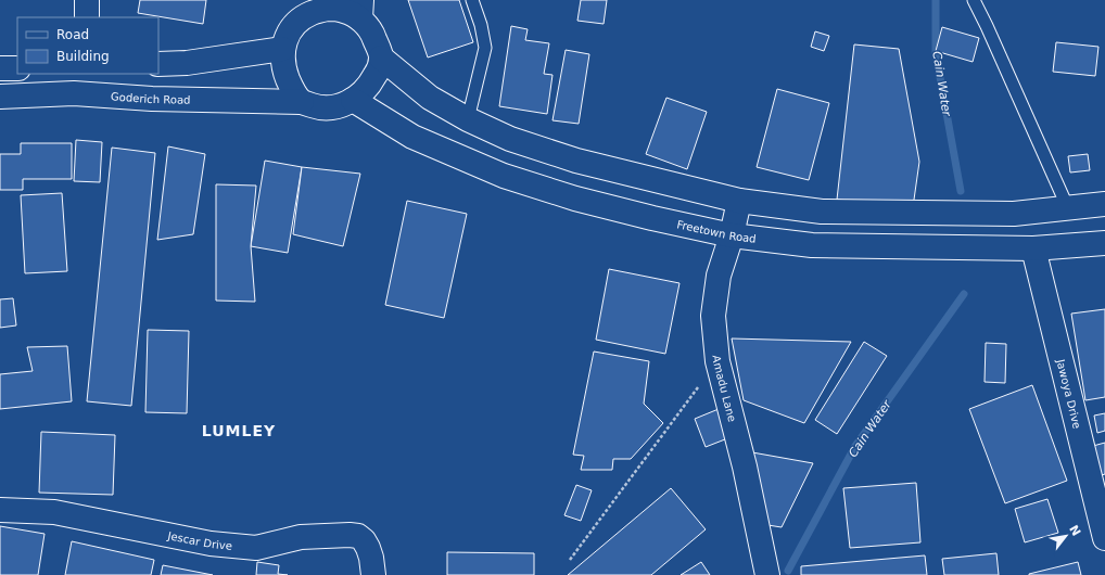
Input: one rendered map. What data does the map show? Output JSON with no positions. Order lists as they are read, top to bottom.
{
  "streets": {
    "main road": [
      "Goderich Road",
      "Freetown Road",
      "Amadu Lane",
      "Jawoya Drive",
      "Jescar Drive"
    ]
  },
  "crossings": [
    ["Goderich Road", "Freetown Road"],
    ["Freetown Road", "Amadu Lane"],
    ["Freetown Road", "Jawoya Drive"]
  ],
  "districts": ["LUMLEY"],
  "water": ["Cain Water"],
  "legend": ["Road", "Building"],
  "north": "top right"
}
